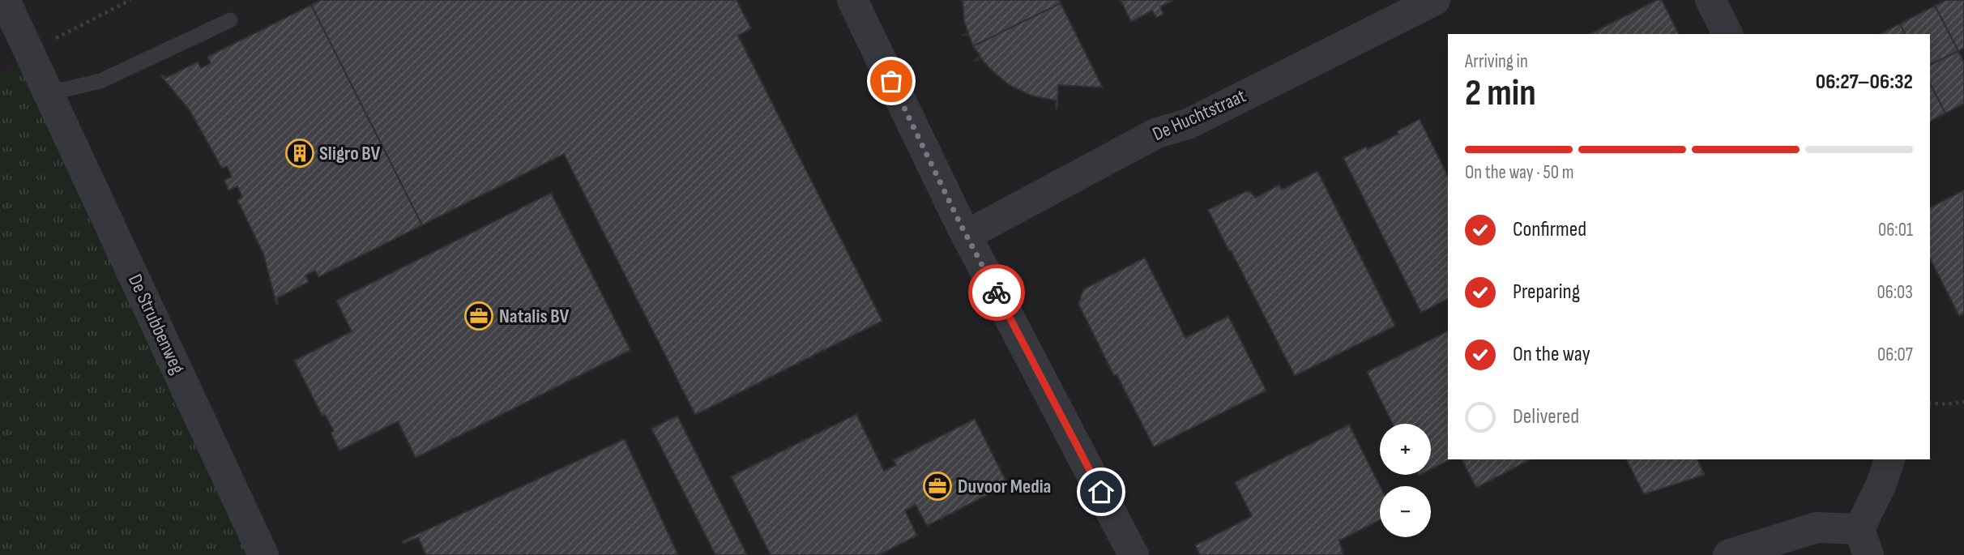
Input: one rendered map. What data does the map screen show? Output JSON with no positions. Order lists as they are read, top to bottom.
{
  "streets": {
    "street": ["De Huchtstraat", "De Strubbenweg"]
  },
  "places": {
    "building": ["Sligro BV"],
    "office": ["Natalis BV", "Duvoor Media"]
  },
  "page": {
    "heading": ["2 min", "Arriving in", "06:27–06:32"],
    "bar": "On the way · 50 m",
    "list": [
      ["Confirmed", "06:01"],
      ["Preparing", "06:03"],
      ["On the way", "06:07"],
      "Delivered"
    ],
    "map_buttons": ["+", "−"]
  }
}
